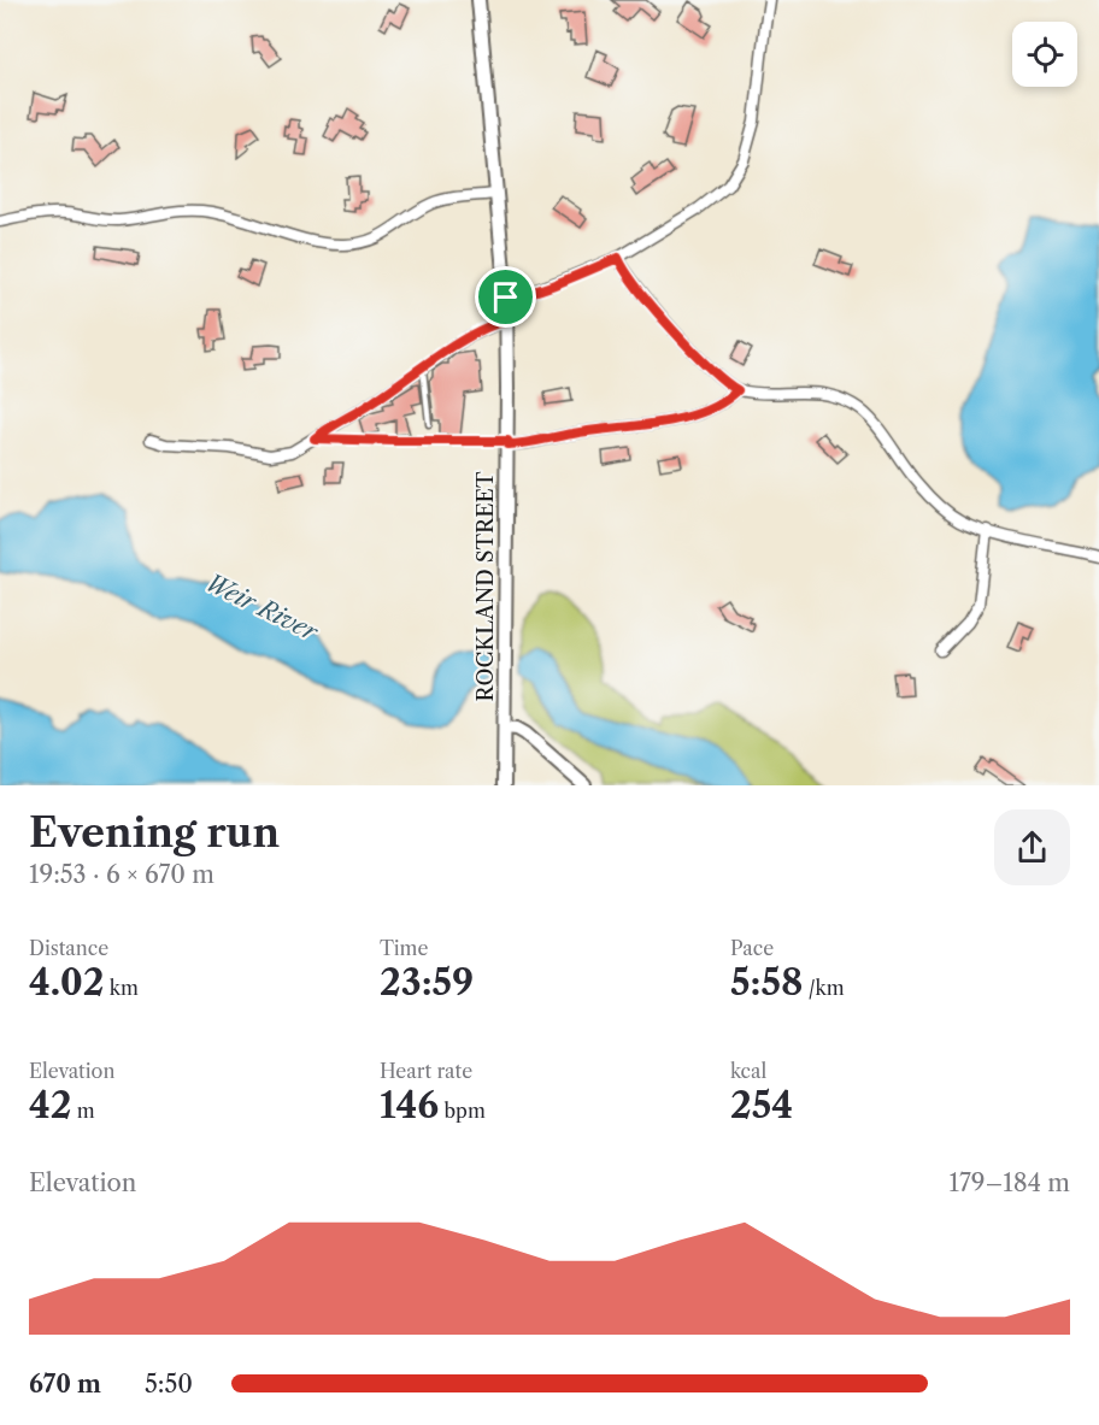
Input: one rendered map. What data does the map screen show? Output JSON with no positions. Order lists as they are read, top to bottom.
{
  "streets": {
    "main road": ["ROCKLAND STREET"]
  },
  "water": ["Weir River"],
  "page": {
    "heading": ["Evening run", "19:53 · 6 × 670 m"],
    "stats": [
      ["Distance", "4.02 km"],
      ["Time", "23:59"],
      ["Pace", "5:58 /km"],
      ["Elevation", "42 m"],
      ["Heart rate", "146 bpm"],
      ["kcal", "254"]
    ],
    "chart": ["Elevation", "179–184 m"],
    "list": [
      {
        "name": "670 m",
        "note": "5:50"
      }
    ]
  }
}
